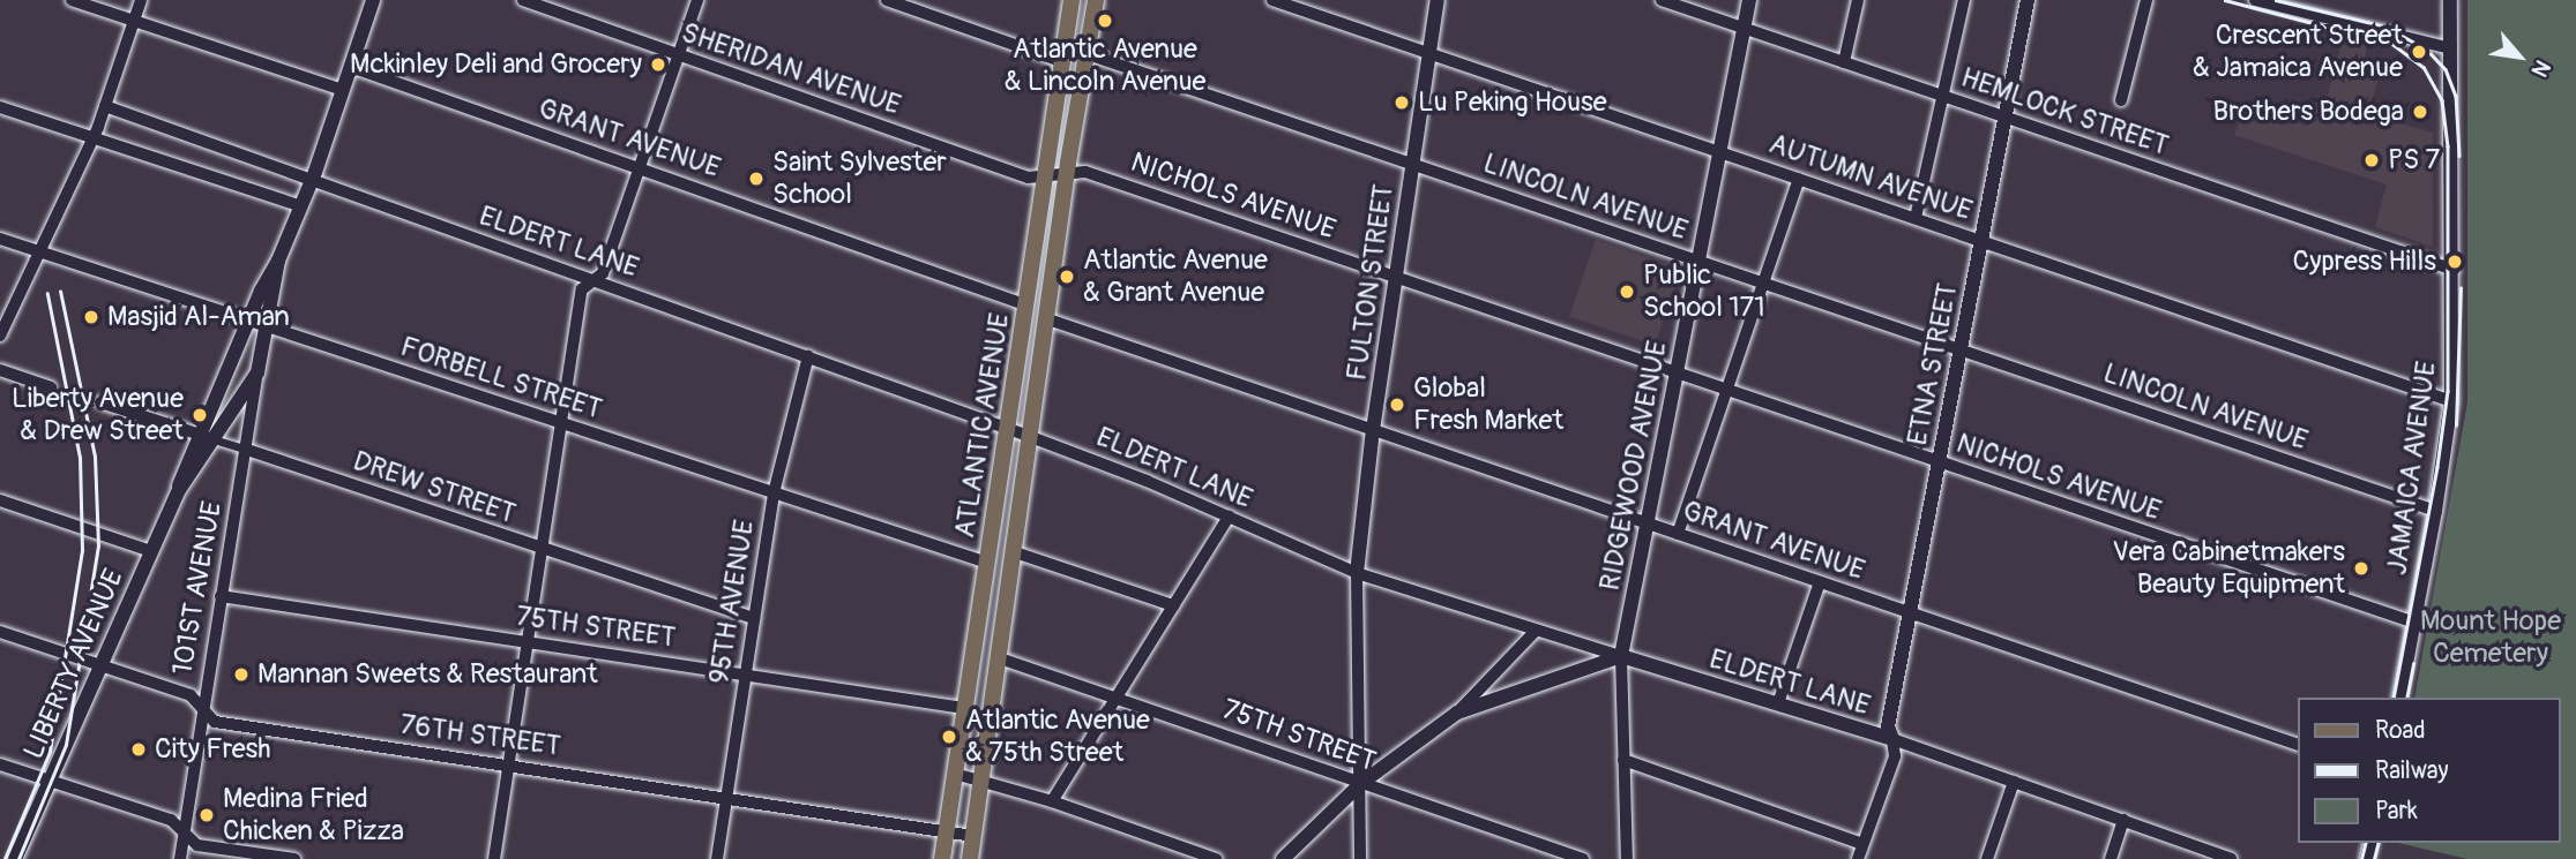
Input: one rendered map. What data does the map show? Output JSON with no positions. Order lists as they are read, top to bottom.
{
  "streets": {
    "main road": [
      "ELDERT LANE",
      "FULTON STREET",
      "ETNA STREET",
      "ATLANTIC AVENUE",
      "RIDGEWOOD AVENUE",
      "JAMAICA AVENUE",
      "101ST AVENUE",
      "LIBERTY AVENUE"
    ],
    "street": [
      "SHERIDAN AVENUE",
      "HEMLOCK STREET",
      "GRANT AVENUE",
      "AUTUMN AVENUE",
      "NICHOLS AVENUE",
      "LINCOLN AVENUE",
      "FORBELL STREET",
      "DREW STREET",
      "95TH AVENUE",
      "75TH STREET",
      "76TH STREET"
    ]
  },
  "crossings": [
    ["SHERIDAN AVENUE", "NICHOLS AVENUE"],
    ["SHERIDAN AVENUE", "ATLANTIC AVENUE"],
    ["HEMLOCK STREET", "ETNA STREET"],
    ["HEMLOCK STREET", "RIDGEWOOD AVENUE"],
    ["HEMLOCK STREET", "JAMAICA AVENUE"],
    ["GRANT AVENUE", "FULTON STREET"],
    ["GRANT AVENUE", "ETNA STREET"],
    ["GRANT AVENUE", "ATLANTIC AVENUE"],
    ["GRANT AVENUE", "RIDGEWOOD AVENUE"],
    ["GRANT AVENUE", "LIBERTY AVENUE"],
    ["AUTUMN AVENUE", "FULTON STREET"],
    ["AUTUMN AVENUE", "ETNA STREET"],
    ["AUTUMN AVENUE", "RIDGEWOOD AVENUE"],
    ["AUTUMN AVENUE", "JAMAICA AVENUE"],
    ["NICHOLS AVENUE", "FULTON STREET"],
    ["NICHOLS AVENUE", "ETNA STREET"],
    ["NICHOLS AVENUE", "ATLANTIC AVENUE"],
    ["NICHOLS AVENUE", "RIDGEWOOD AVENUE"],
    ["NICHOLS AVENUE", "JAMAICA AVENUE"],
    ["LINCOLN AVENUE", "FULTON STREET"],
    ["LINCOLN AVENUE", "ETNA STREET"],
    ["LINCOLN AVENUE", "ATLANTIC AVENUE"],
    ["LINCOLN AVENUE", "RIDGEWOOD AVENUE"],
    ["LINCOLN AVENUE", "JAMAICA AVENUE"],
    ["ELDERT LANE", "FULTON STREET"],
    ["ELDERT LANE", "ETNA STREET"],
    ["ELDERT LANE", "ATLANTIC AVENUE"],
    ["ELDERT LANE", "RIDGEWOOD AVENUE"],
    ["ELDERT LANE", "95TH AVENUE"],
    ["ELDERT LANE", "LIBERTY AVENUE"],
    ["FORBELL STREET", "ATLANTIC AVENUE"],
    ["FORBELL STREET", "101ST AVENUE"],
    ["FORBELL STREET", "95TH AVENUE"],
    ["FORBELL STREET", "LIBERTY AVENUE"],
    ["ATLANTIC AVENUE", "75TH STREET"],
    ["ATLANTIC AVENUE", "76TH STREET"],
    ["DREW STREET", "101ST AVENUE"],
    ["DREW STREET", "95TH AVENUE"],
    ["DREW STREET", "LIBERTY AVENUE"],
    ["101ST AVENUE", "75TH STREET"],
    ["101ST AVENUE", "LIBERTY AVENUE"],
    ["101ST AVENUE", "76TH STREET"],
    ["95TH AVENUE", "75TH STREET"],
    ["95TH AVENUE", "76TH STREET"],
    ["LIBERTY AVENUE", "76TH STREET"]
  ],
  "parks": ["Mount Hope Cemetery"],
  "places": [
    "Atlantic Avenue & Lincoln Avenue",
    "Crescent Street & Jamaica Avenue",
    "Mckinley Deli and Grocery",
    "Lu Peking House",
    "Brothers Bodega",
    "PS 7",
    "Saint Sylvester School",
    "Cypress Hills",
    "Atlantic Avenue & Grant Avenue",
    "Public School 171",
    "Masjid Al-Aman",
    "Global Fresh Market",
    "Liberty Avenue & Drew Street",
    "Vera Cabinetmakers Beauty Equipment",
    "Mannan Sweets & Restaurant",
    "Atlantic Avenue & 75th Street",
    "City Fresh",
    "Medina Fried Chicken & Pizza"
  ],
  "legend": ["Road", "Railway", "Park"],
  "north": "bottom right"
}
